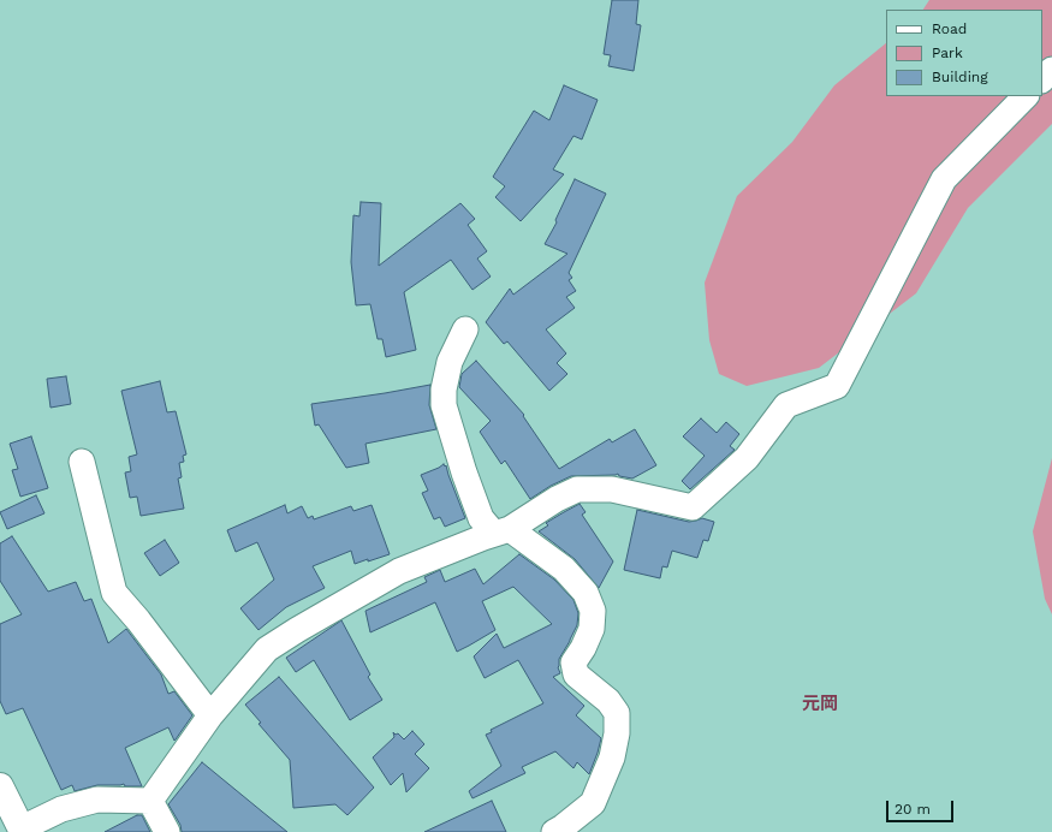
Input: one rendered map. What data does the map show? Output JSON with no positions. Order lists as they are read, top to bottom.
{
  "districts": ["元岡"],
  "legend": ["Road", "Park", "Building"],
  "scale_bar": "20 m"
}
